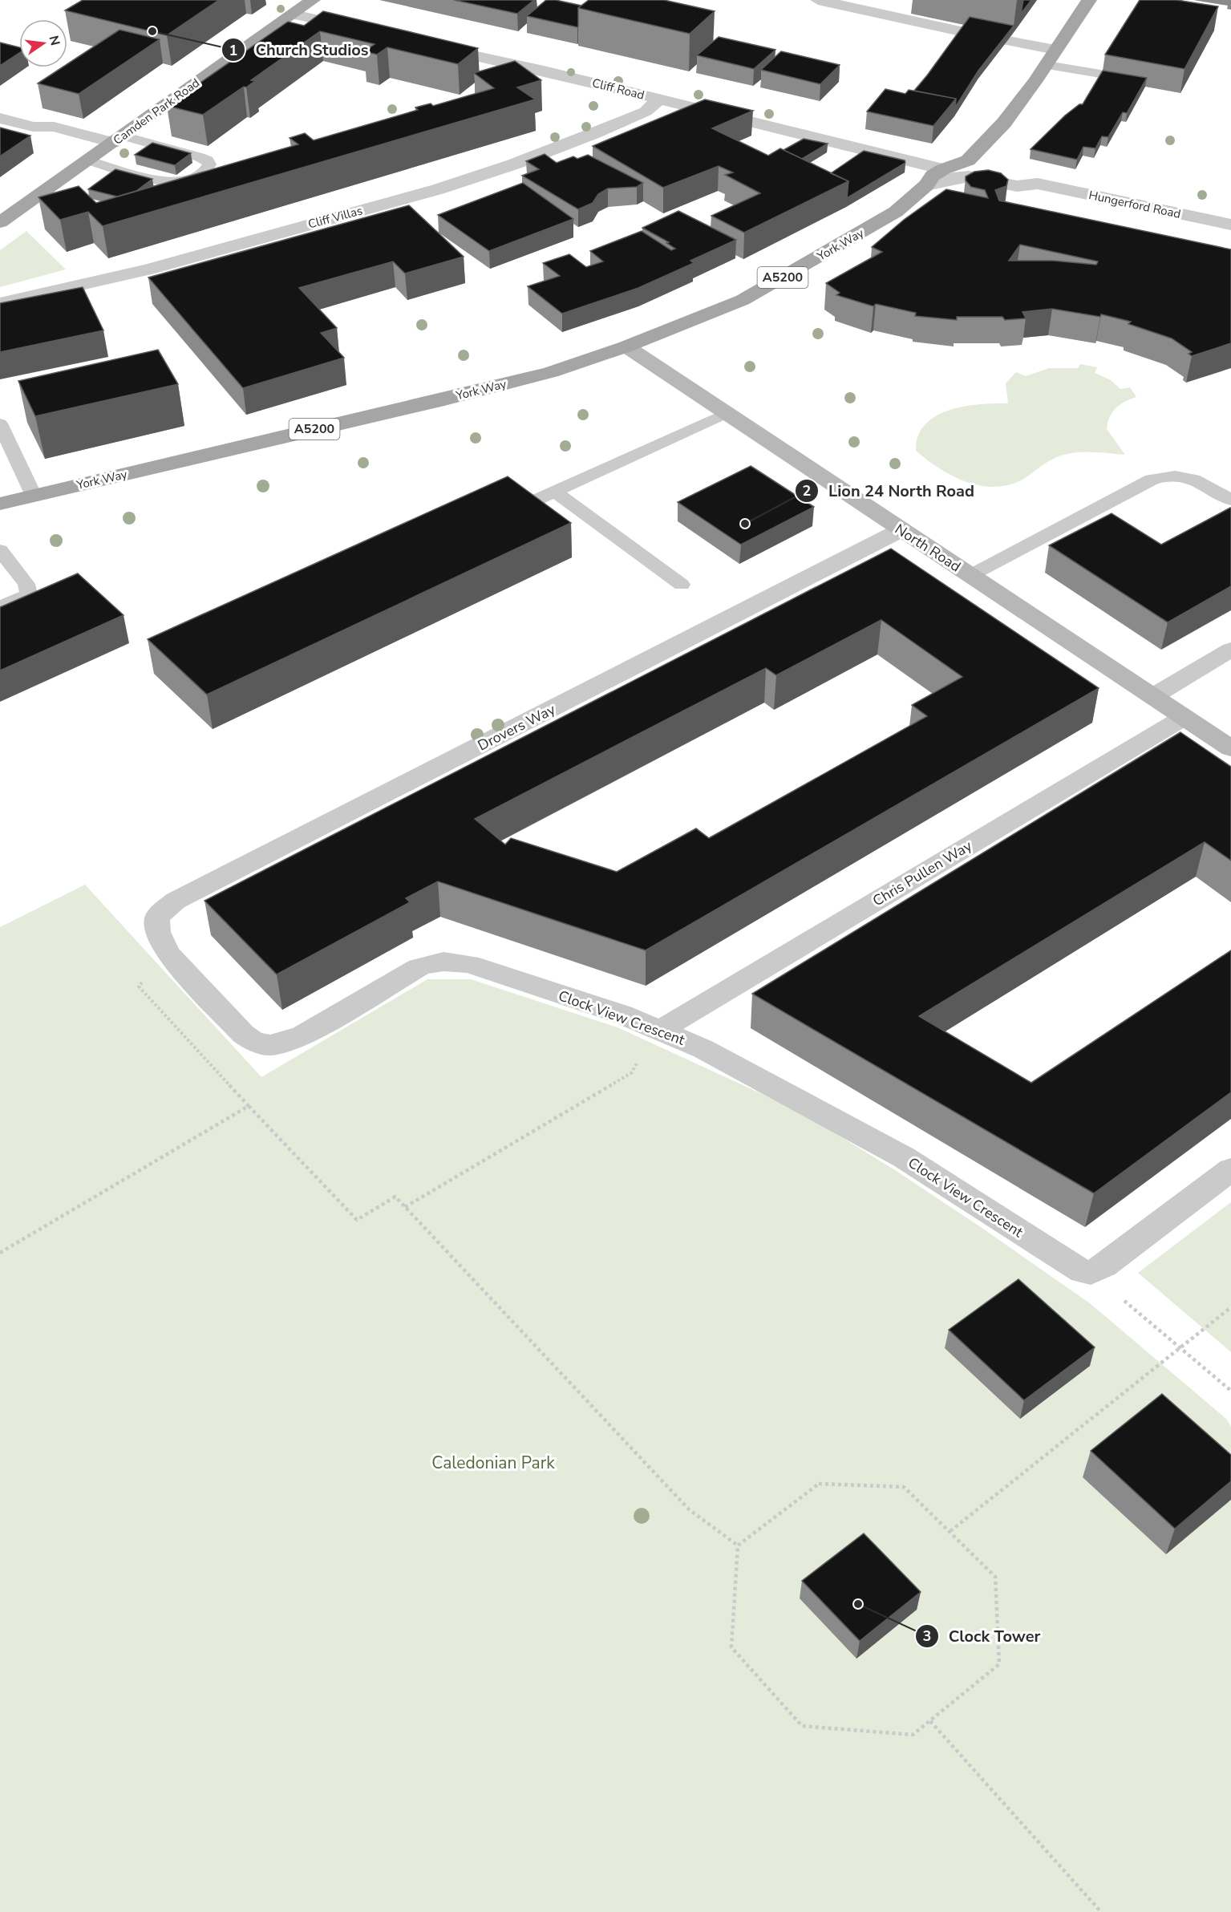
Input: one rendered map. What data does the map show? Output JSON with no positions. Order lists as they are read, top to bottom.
{
  "streets": {
    "main road": ["Camden Park Road", "York Way", "A5200"],
    "street": [
      "Cliff Road",
      "Hungerford Road",
      "Cliff Villas",
      "North Road",
      "Drovers Way",
      "Chris Pullen Way",
      "Clock View Crescent"
    ]
  },
  "crossings": [
    ["Cliff Road", "Cliff Villas"],
    ["Cliff Road", "York Way"],
    ["Hungerford Road", "York Way"],
    ["York Way", "North Road"],
    ["North Road", "Drovers Way"],
    ["North Road", "Chris Pullen Way"],
    ["Drovers Way", "Clock View Crescent"],
    ["Chris Pullen Way", "Clock View Crescent"]
  ],
  "parks": ["Caledonian Park"],
  "places": ["Church Studios", "Lion 24 North Road", "Clock Tower"],
  "north": "right"
}
